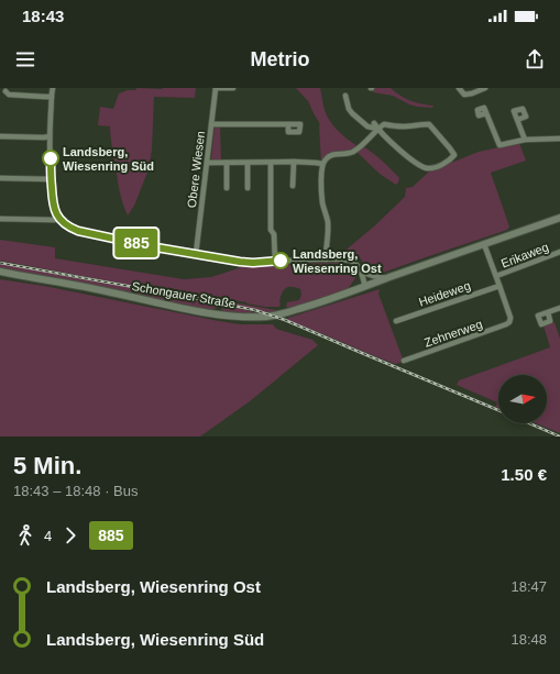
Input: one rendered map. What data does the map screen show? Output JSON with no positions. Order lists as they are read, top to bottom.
{
  "streets": {
    "main road": ["Schongauer Straße"],
    "street": [
      "Obere Wiesen",
      "Erikaweg",
      "Heideweg",
      "Zehnerweg"
    ]
  },
  "crossings": [
    ["Erikaweg", "Heideweg"],
    ["Erikaweg", "Schongauer Straße"],
    ["Erikaweg", "Zehnerweg"]
  ],
  "places": ["Landsberg, Wiesenring Süd", "Landsberg, Wiesenring Ost"],
  "lines": ["bus line 885"],
  "north": "right",
  "page": {
    "status": "18:43",
    "header": "Metrio",
    "on_map": "885",
    "heading": ["5 Min.", "18:43 – 18:48 · Bus", "1.50 €"],
    "legs": ["4", "885"],
    "list": [
      {
        "name": "Landsberg, Wiesenring Ost",
        "value": "18:47"
      },
      {
        "name": "Landsberg, Wiesenring Süd",
        "value": "18:48"
      }
    ]
  }
}
